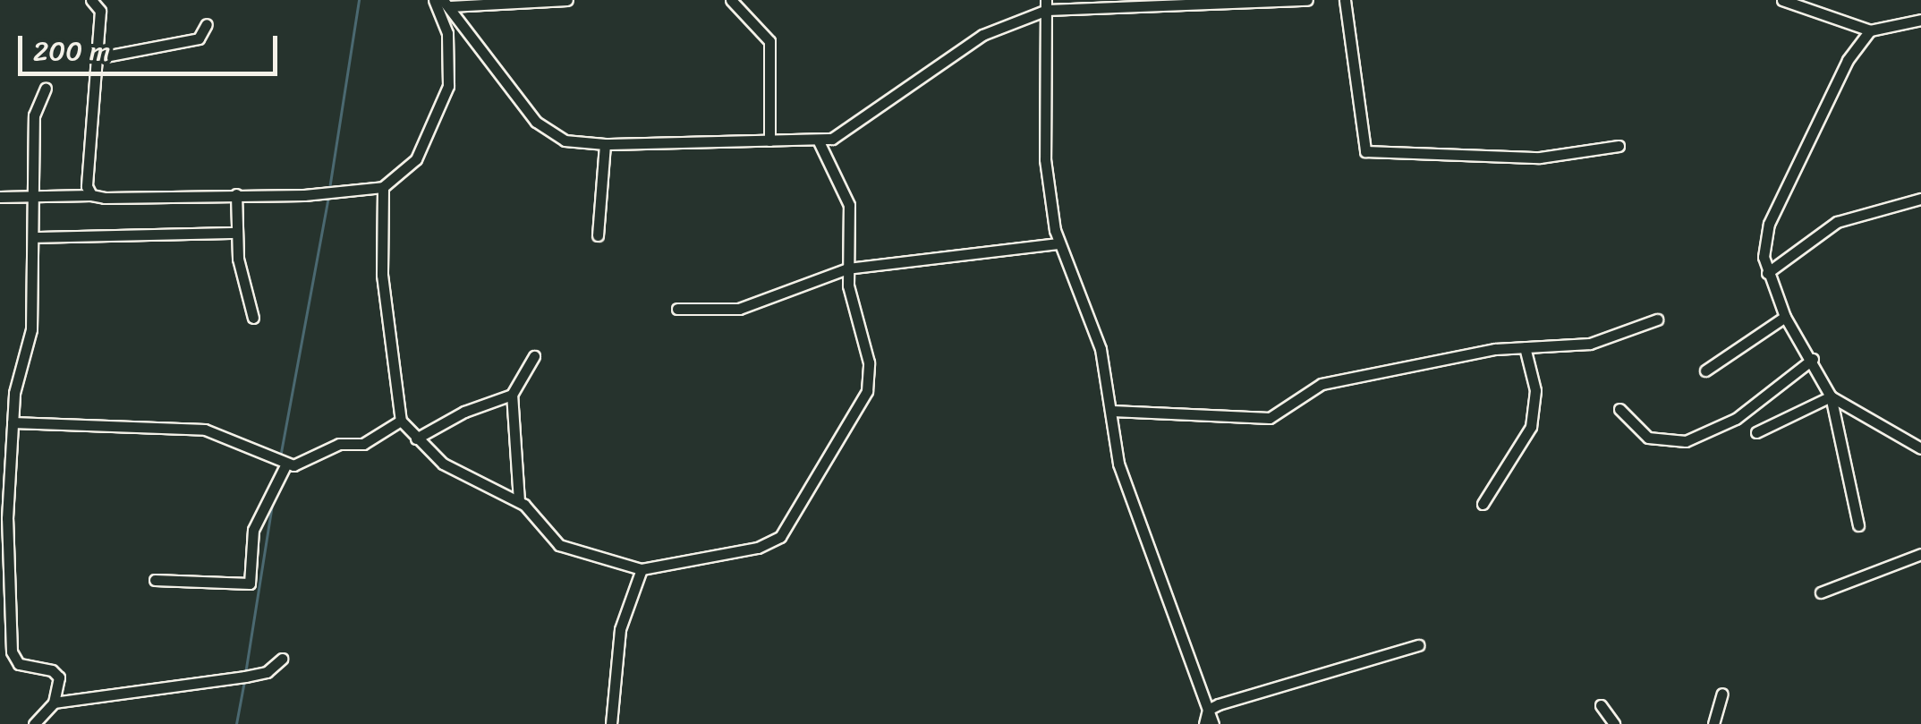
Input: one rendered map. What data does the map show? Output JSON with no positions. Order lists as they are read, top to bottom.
{
  "scale_bar": "200 m"
}
